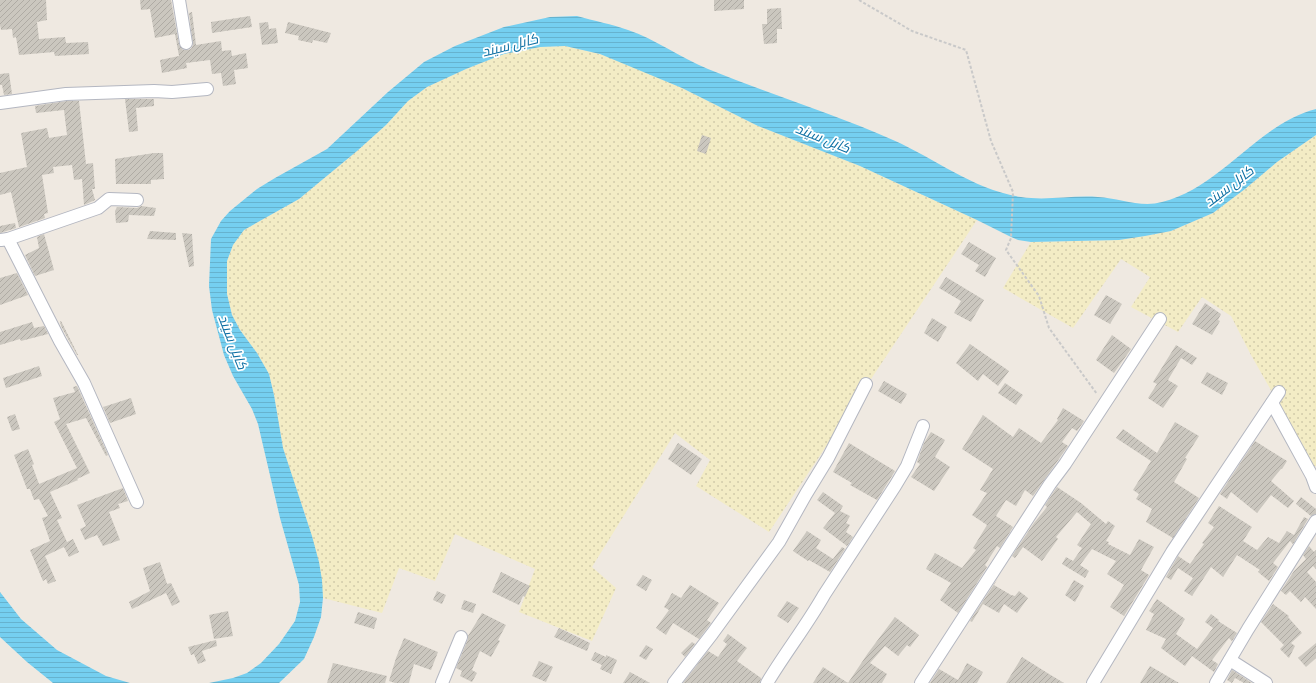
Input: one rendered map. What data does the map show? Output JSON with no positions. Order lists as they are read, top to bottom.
{
  "water": ["کابل سيند"]
}
